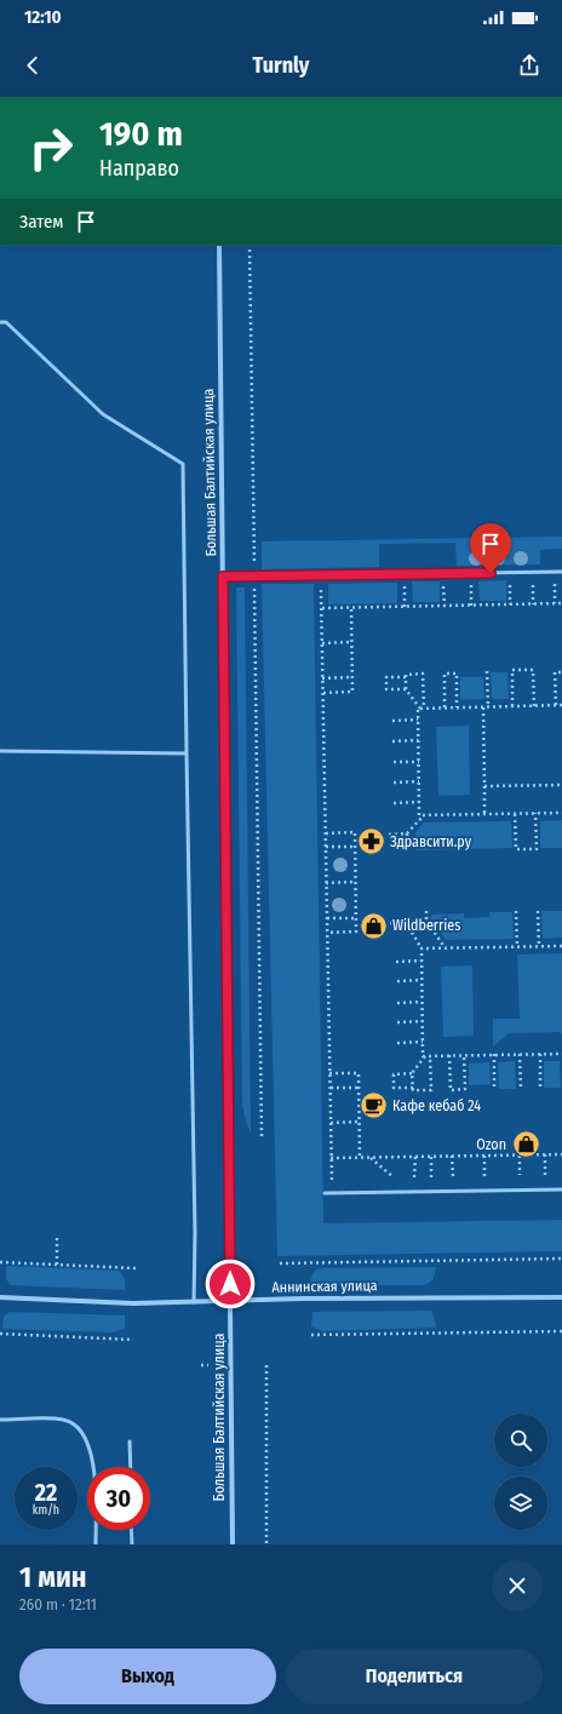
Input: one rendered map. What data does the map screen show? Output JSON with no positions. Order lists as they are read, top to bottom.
{
  "streets": {
    "street": ["Большая Балтийская улица", "Аннинская улица"]
  },
  "crossings": [
    ["Большая Балтийская улица", "Аннинская улица"]
  ],
  "places": {
    "pharmacy": ["Здравсити.ру"],
    "shop": ["Wildberries", "Ozon"],
    "cafe": ["Кафе кебаб 24"]
  },
  "page": {
    "status": "12:10",
    "header": "Turnly",
    "turn": ["190 m", "Направо"],
    "then": "Затем",
    "speed": "22 km/h",
    "limit": "30",
    "heading": ["1 мин", "260 m · 12:11"],
    "buttons": ["Выход", "Поделиться"]
  }
}
